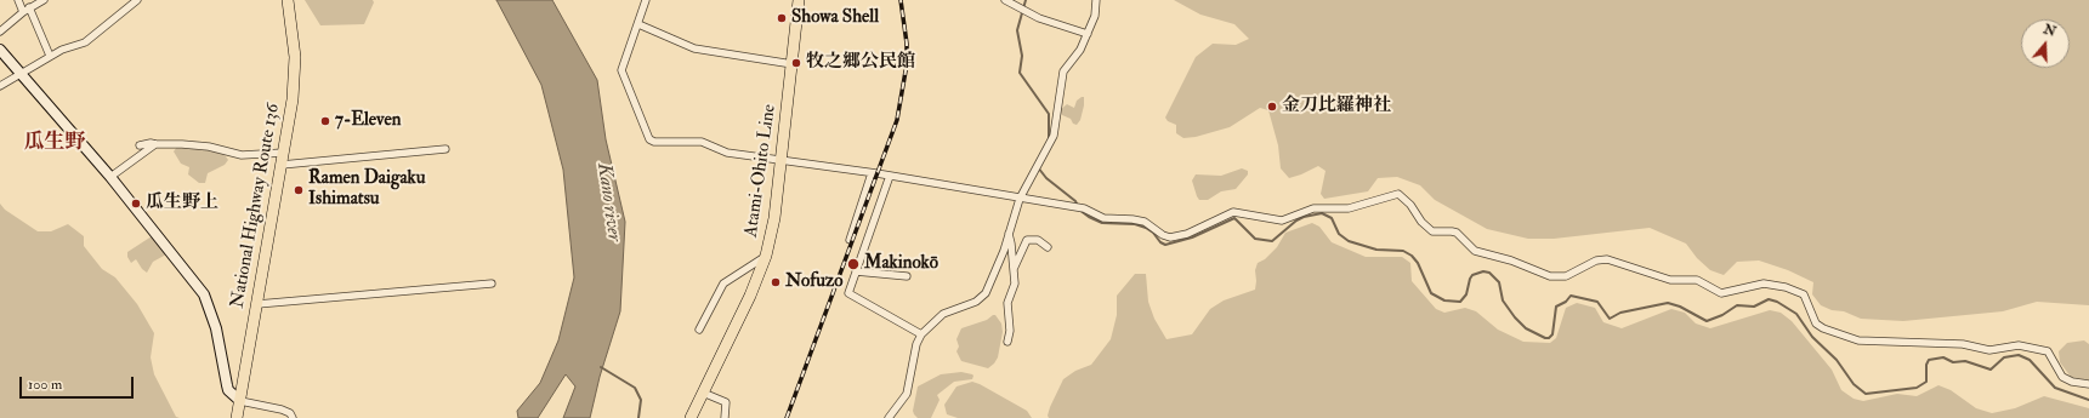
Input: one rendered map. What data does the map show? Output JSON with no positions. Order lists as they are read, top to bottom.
{
  "streets": {
    "main road": ["Atami-Ohito Line", "National Highway Route 136"]
  },
  "districts": ["瓜生野"],
  "water": ["Kano river"],
  "places": [
    "Showa Shell",
    "牧之郷公民館",
    "金刀比羅神社",
    "7-Eleven",
    "Ramen Daigaku Ishimatsu",
    "瓜生野上",
    "Makinokō",
    "Nofuzo"
  ],
  "scale_bar": "100 m",
  "north": "top"
}
